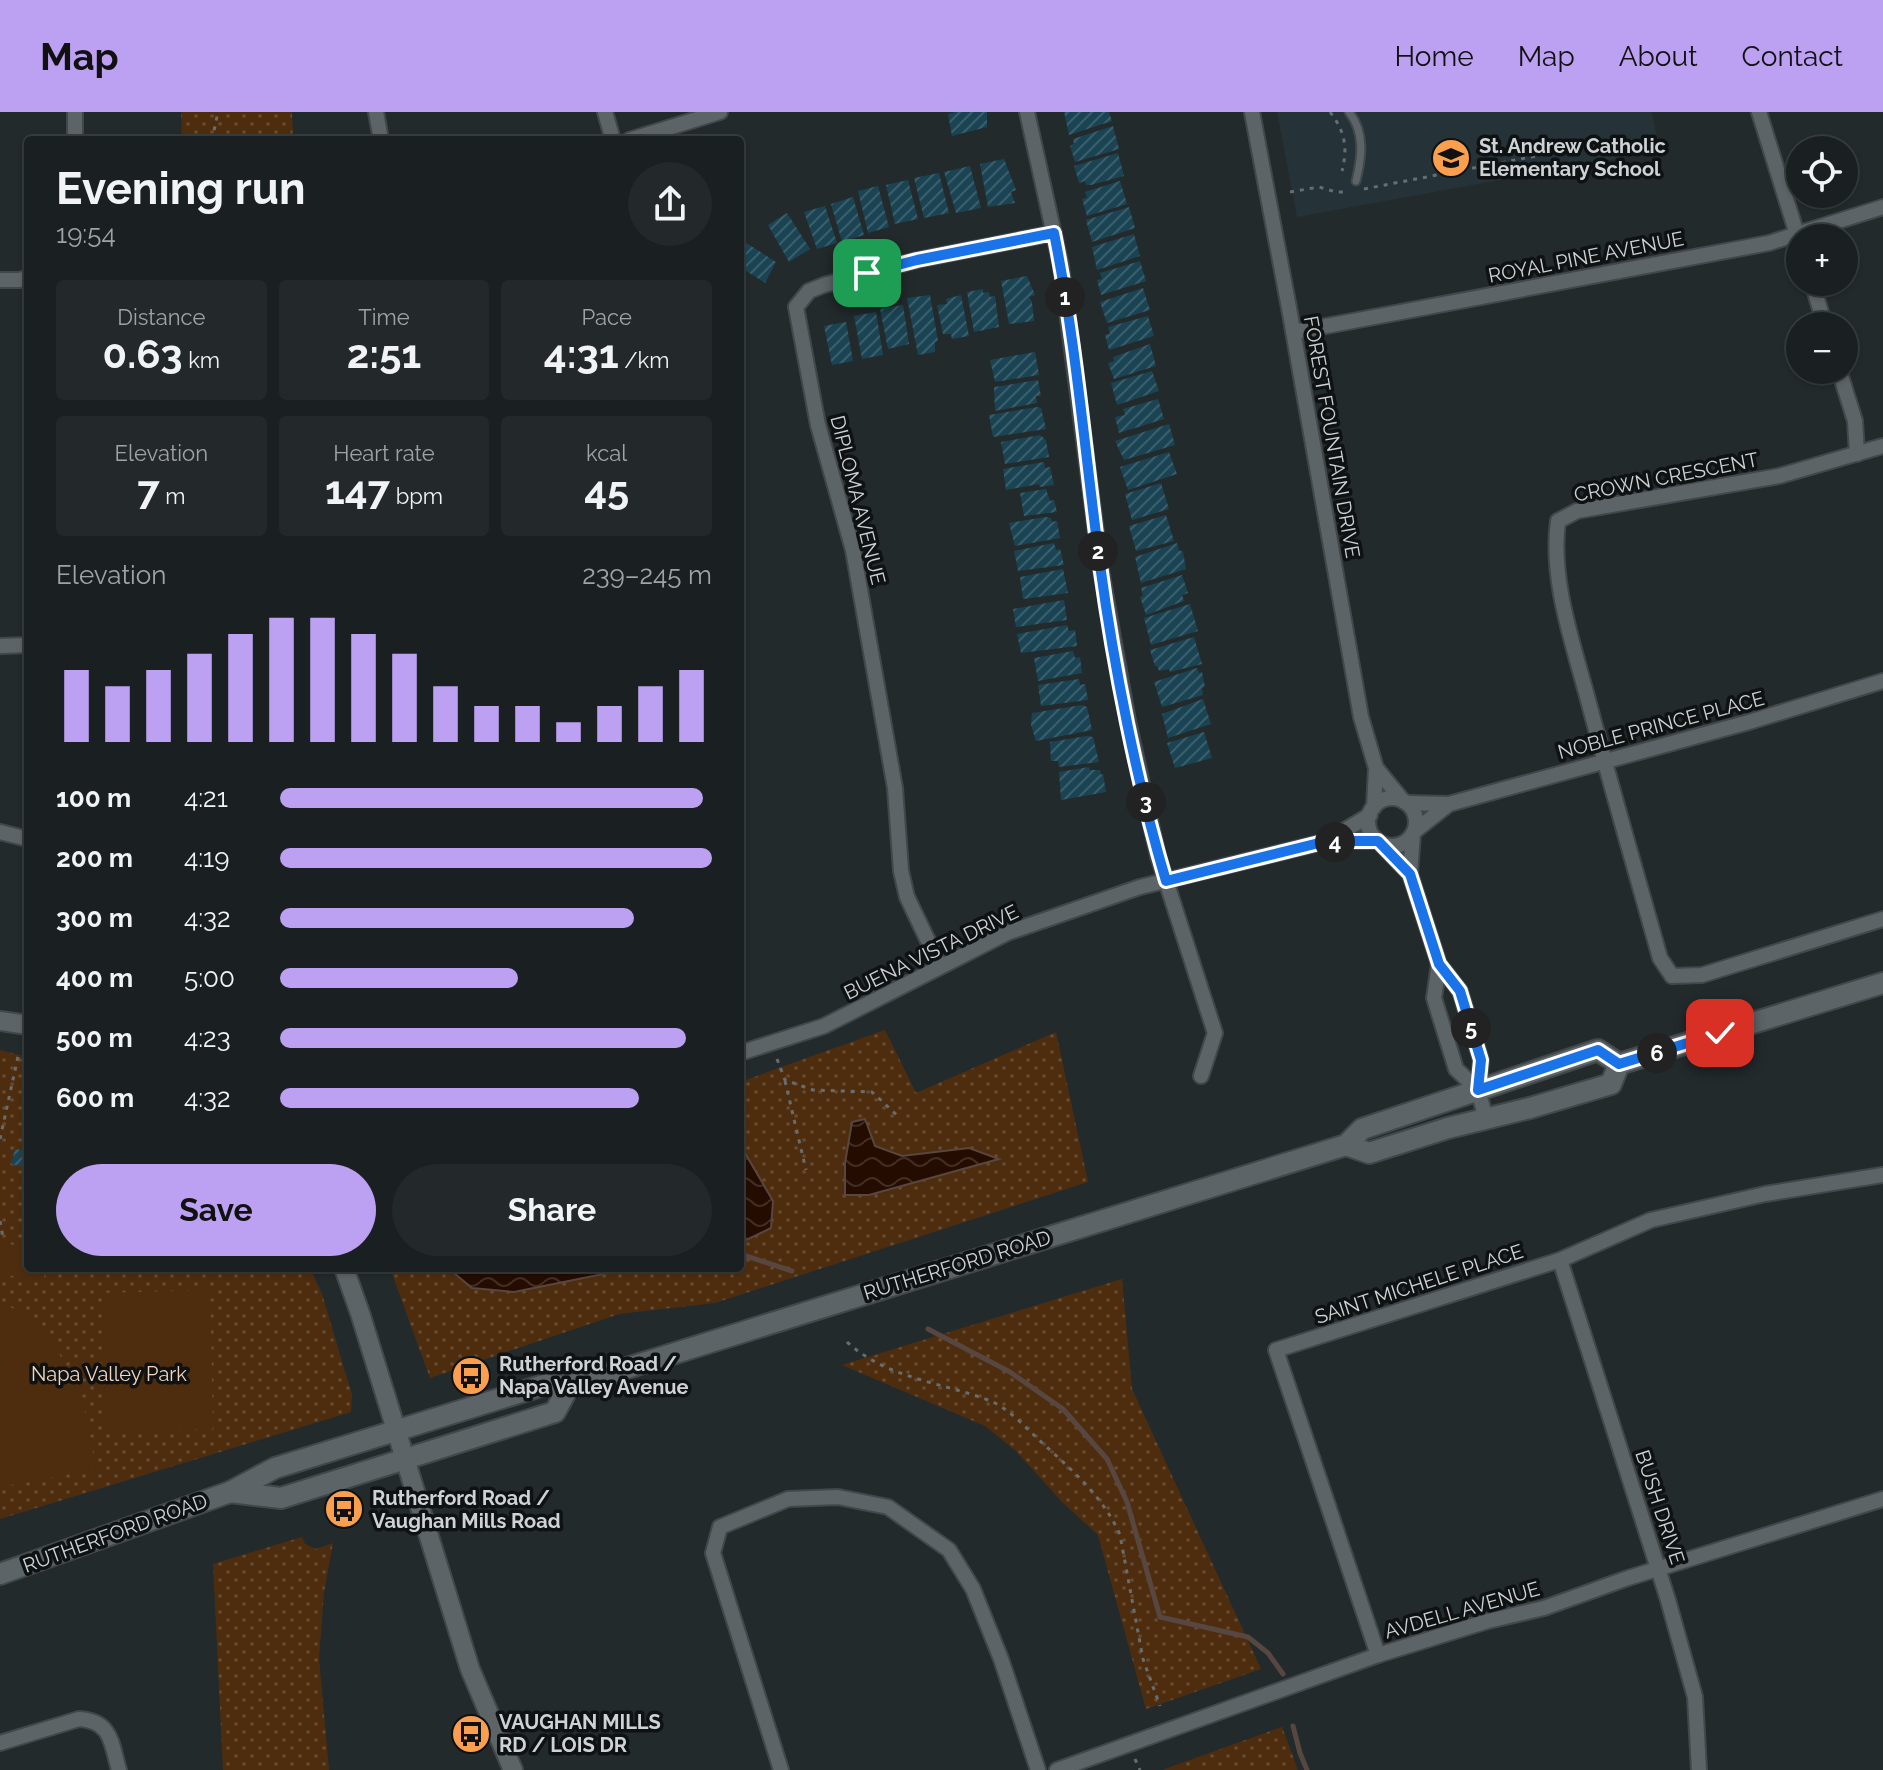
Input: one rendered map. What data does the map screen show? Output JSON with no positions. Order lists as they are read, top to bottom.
{
  "streets": {
    "main road": ["RUTHERFORD ROAD"],
    "street": [
      "ROYAL PINE AVENUE",
      "FOREST FOUNTAIN DRIVE",
      "CROWN CRESCENT",
      "DIPLOMA AVENUE",
      "NOBLE PRINCE PLACE",
      "BUENA VISTA DRIVE",
      "SAINT MICHELE PLACE",
      "BUSH DRIVE",
      "AVDELL AVENUE"
    ]
  },
  "crossings": [
    ["ROYAL PINE AVENUE", "FOREST FOUNTAIN DRIVE"],
    ["FOREST FOUNTAIN DRIVE", "NOBLE PRINCE PLACE"],
    ["FOREST FOUNTAIN DRIVE", "BUENA VISTA DRIVE"],
    ["CROWN CRESCENT", "NOBLE PRINCE PLACE"],
    ["DIPLOMA AVENUE", "BUENA VISTA DRIVE"],
    ["NOBLE PRINCE PLACE", "BUENA VISTA DRIVE"],
    ["SAINT MICHELE PLACE", "BUSH DRIVE"],
    ["SAINT MICHELE PLACE", "AVDELL AVENUE"],
    ["BUSH DRIVE", "AVDELL AVENUE"]
  ],
  "parks": ["Napa Valley Park"],
  "places": {
    "school or university": ["St. Andrew Catholic Elementary School"],
    "bus stop": ["Rutherford Road / Napa Valley Avenue", "Rutherford Road / Vaughan Mills Road", "VAUGHAN MILLS RD / LOIS DR"]
  },
  "page": {
    "header": "Map",
    "nav": [
      "Home",
      "Map",
      "About",
      "Contact"
    ],
    "map_buttons": ["+", "−"],
    "heading": ["Evening run", "19:54"],
    "stats": [
      ["Distance", "0.63 km"],
      ["Time", "2:51"],
      ["Pace", "4:31 /km"],
      ["Elevation", "7 m"],
      ["Heart rate", "147 bpm"],
      ["kcal", "45"]
    ],
    "pins": [
      "1",
      "2",
      "3",
      "4",
      "5",
      "6"
    ],
    "chart": ["Elevation", "239–245 m"],
    "list": [
      {
        "name": "100 m",
        "note": "4:21"
      },
      {
        "name": "200 m",
        "note": "4:19"
      },
      {
        "name": "300 m",
        "note": "4:32"
      },
      {
        "name": "400 m",
        "note": "5:00"
      },
      {
        "name": "500 m",
        "note": "4:23"
      },
      {
        "name": "600 m",
        "note": "4:32"
      }
    ],
    "buttons": ["Save", "Share"]
  }
}
